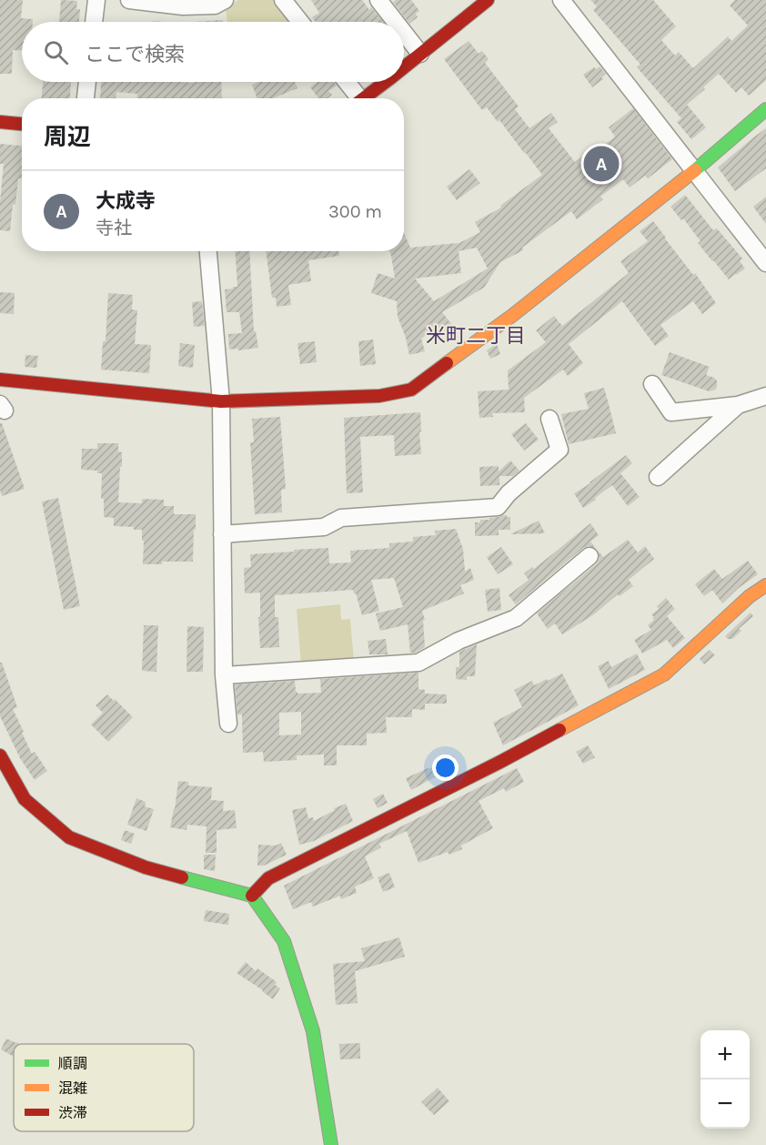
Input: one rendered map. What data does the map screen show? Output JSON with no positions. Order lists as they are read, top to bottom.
{
  "districts": ["米町二丁目"],
  "legend": ["順調", "混雑", "渋滞"],
  "page": {
    "search": "ここで検索",
    "heading": "周辺",
    "pins": "A",
    "list": [
      {
        "mark": "A",
        "name": "大成寺",
        "note": "寺社",
        "value": "300 m"
      }
    ],
    "map_buttons": ["+", "−"]
  }
}
